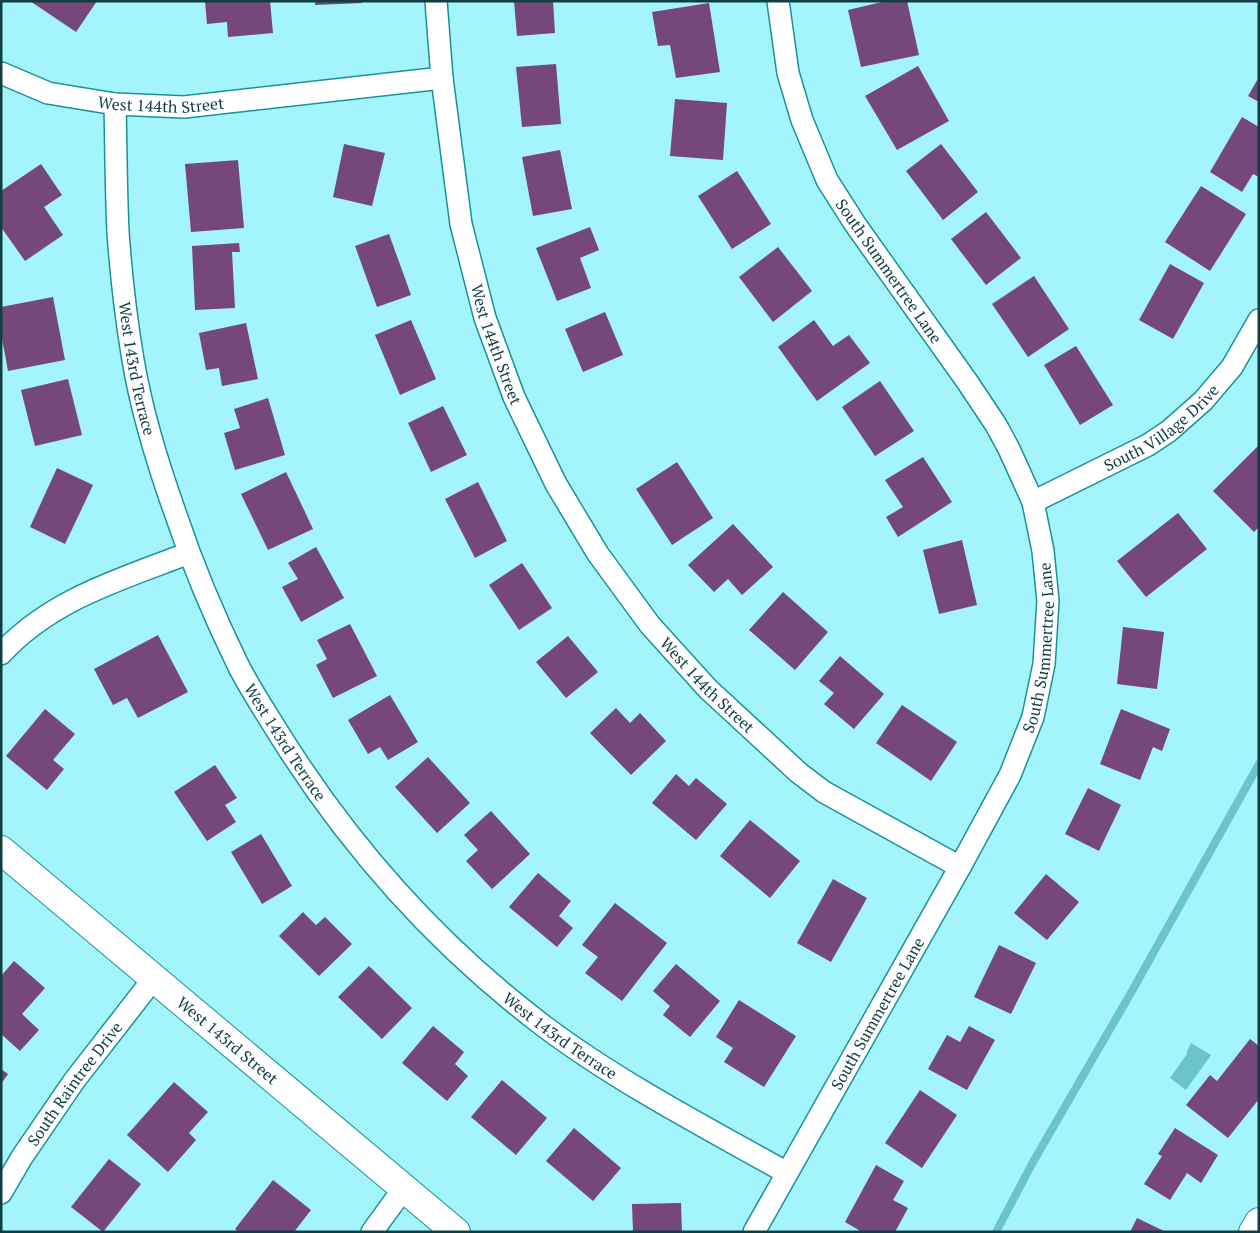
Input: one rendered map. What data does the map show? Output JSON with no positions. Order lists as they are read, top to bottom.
{
  "streets": {
    "street": [
      "West 144th Street",
      "South Summertree Lane",
      "West 143rd Terrace",
      "South Village Drive",
      "West 143rd Street",
      "South Raintree Drive"
    ]
  },
  "crossings": [
    ["West 144th Street", "South Summertree Lane"],
    ["West 144th Street", "West 143rd Terrace"],
    ["South Summertree Lane", "West 143rd Terrace"],
    ["South Summertree Lane", "South Village Drive"],
    ["West 143rd Street", "South Raintree Drive"]
  ]
}
